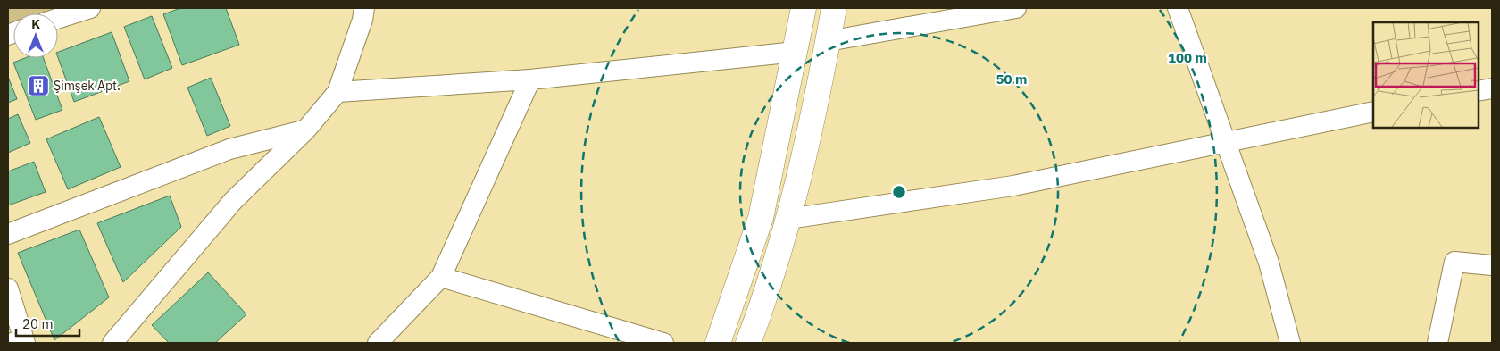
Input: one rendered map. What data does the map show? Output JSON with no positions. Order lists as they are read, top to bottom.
{
  "places": {
    "building": ["Şimşek Apt."]
  },
  "scale_bar": "20 m",
  "north": "top",
  "rings": ["100 m", "50 m"]
}
